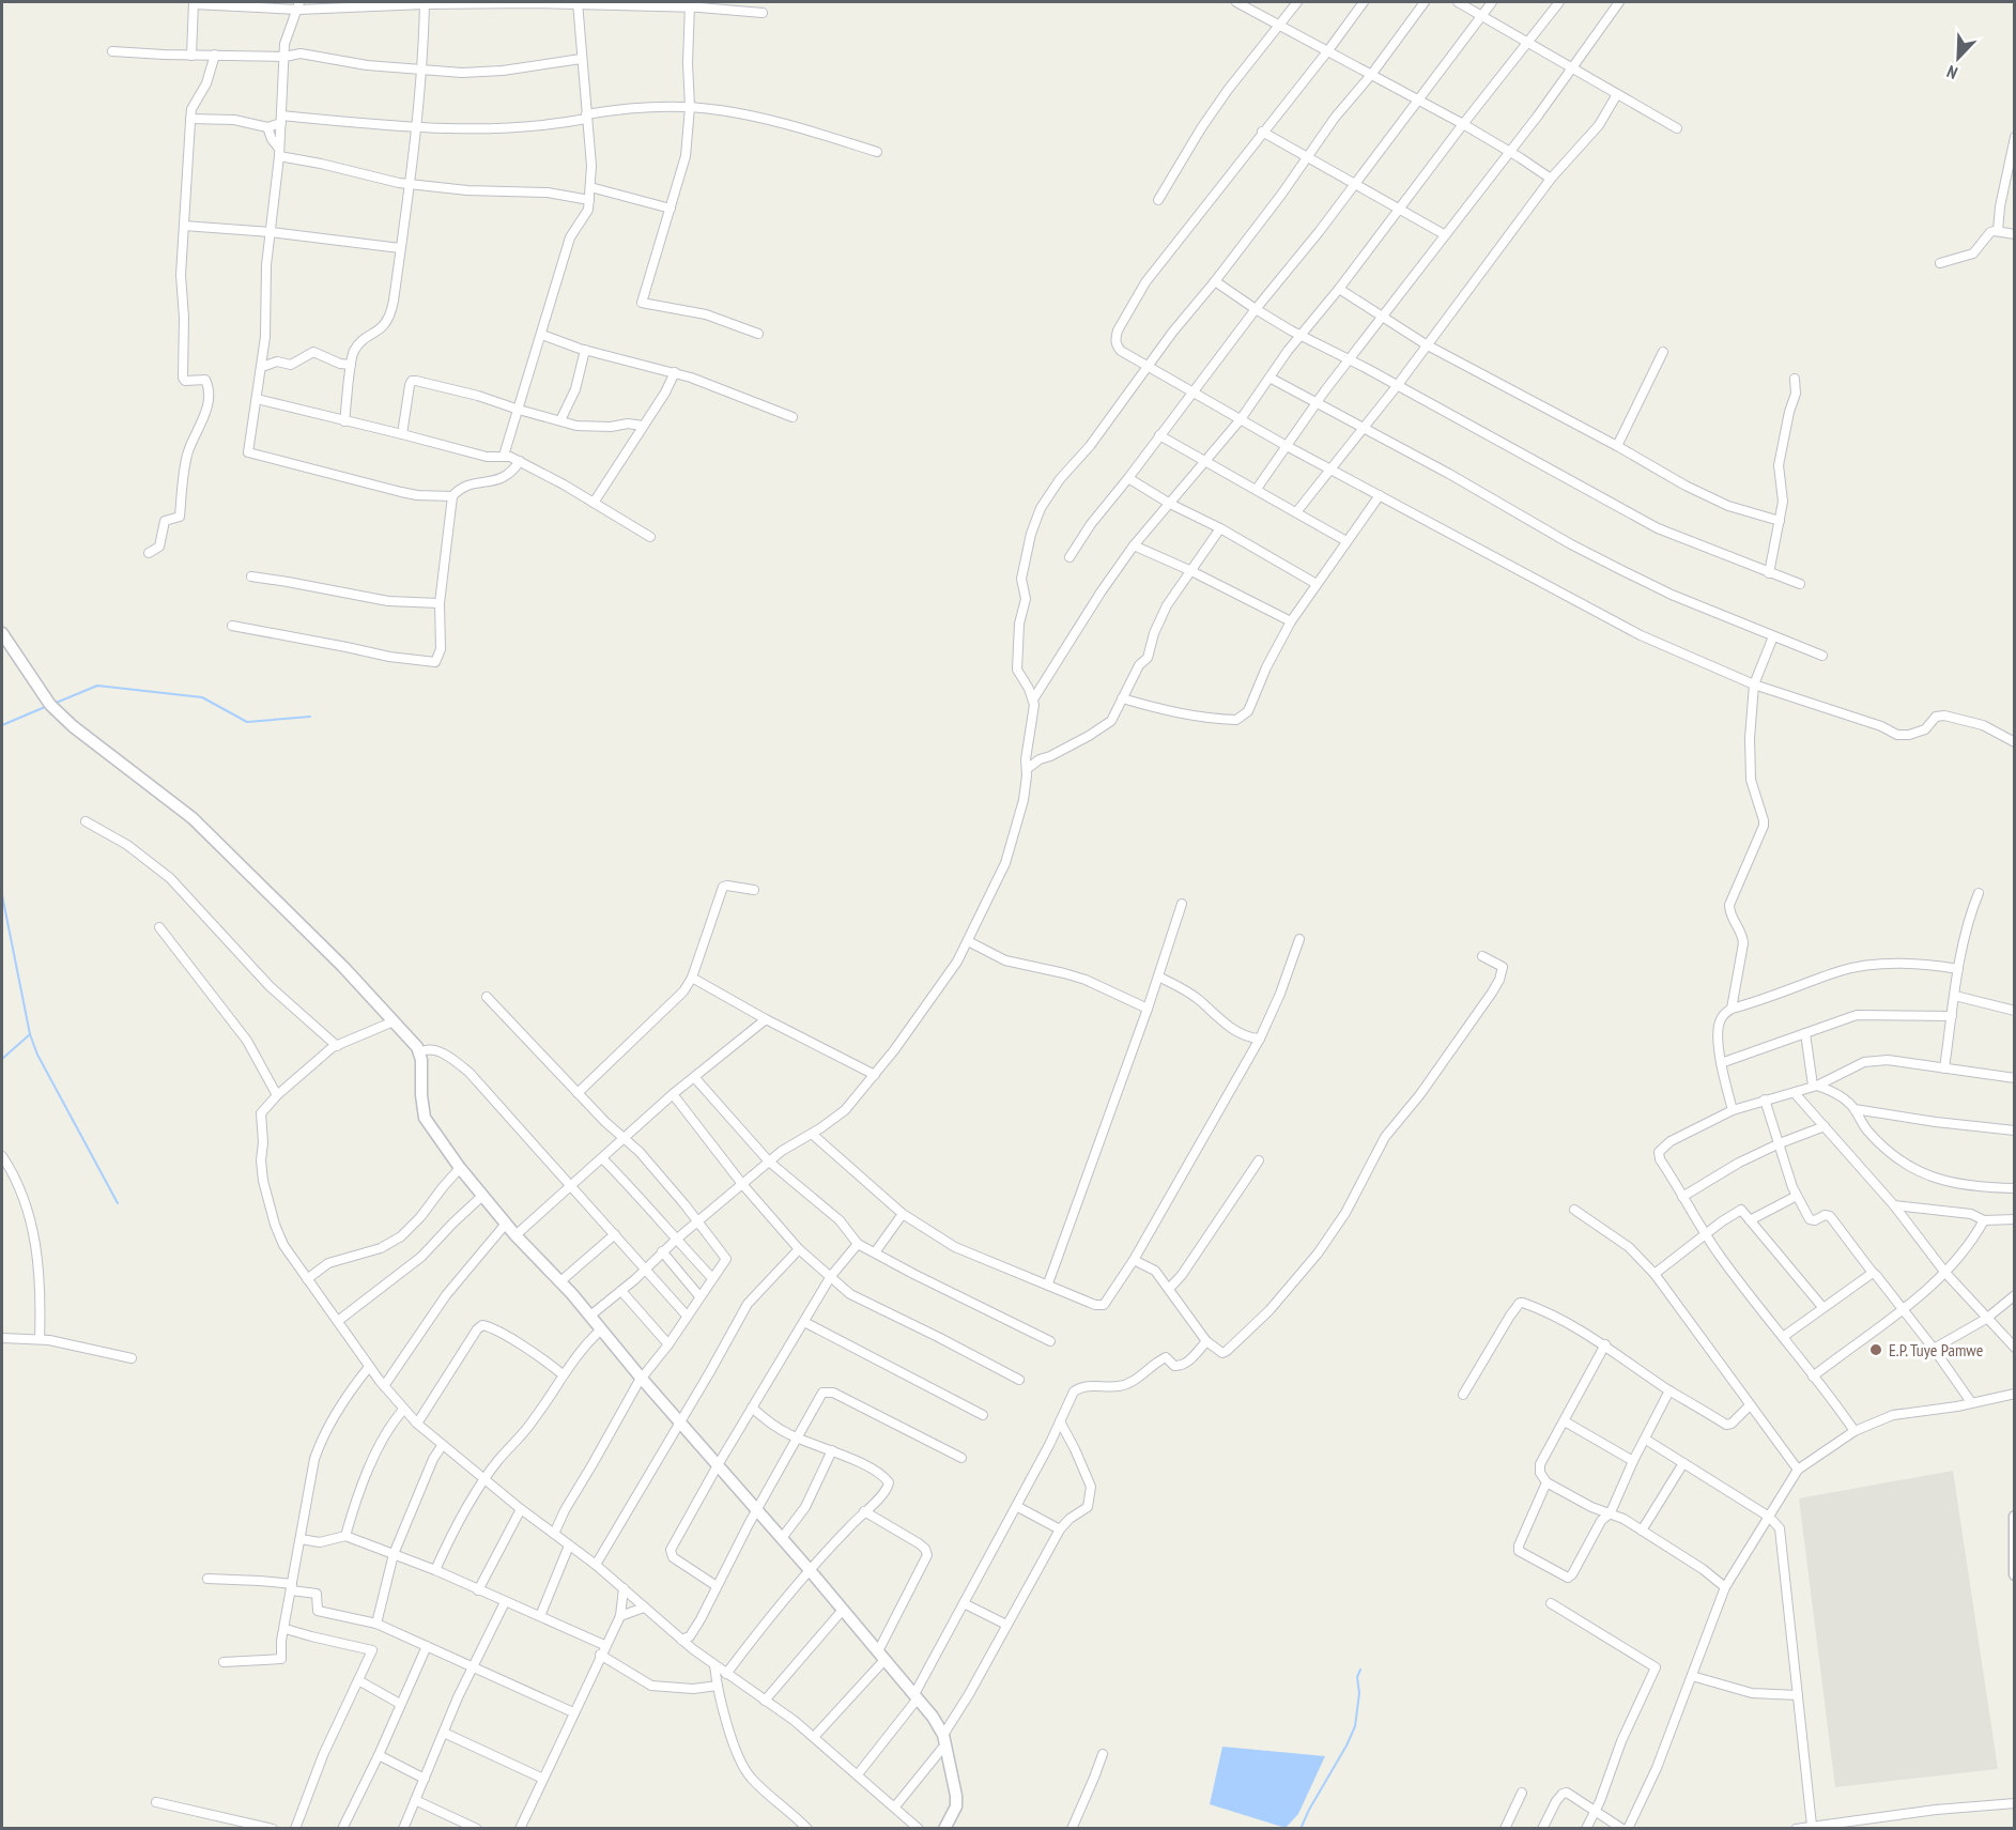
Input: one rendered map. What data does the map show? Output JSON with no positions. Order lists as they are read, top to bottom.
{
  "places": ["E.P. Tuye Pamwe"],
  "north": "bottom left"
}
